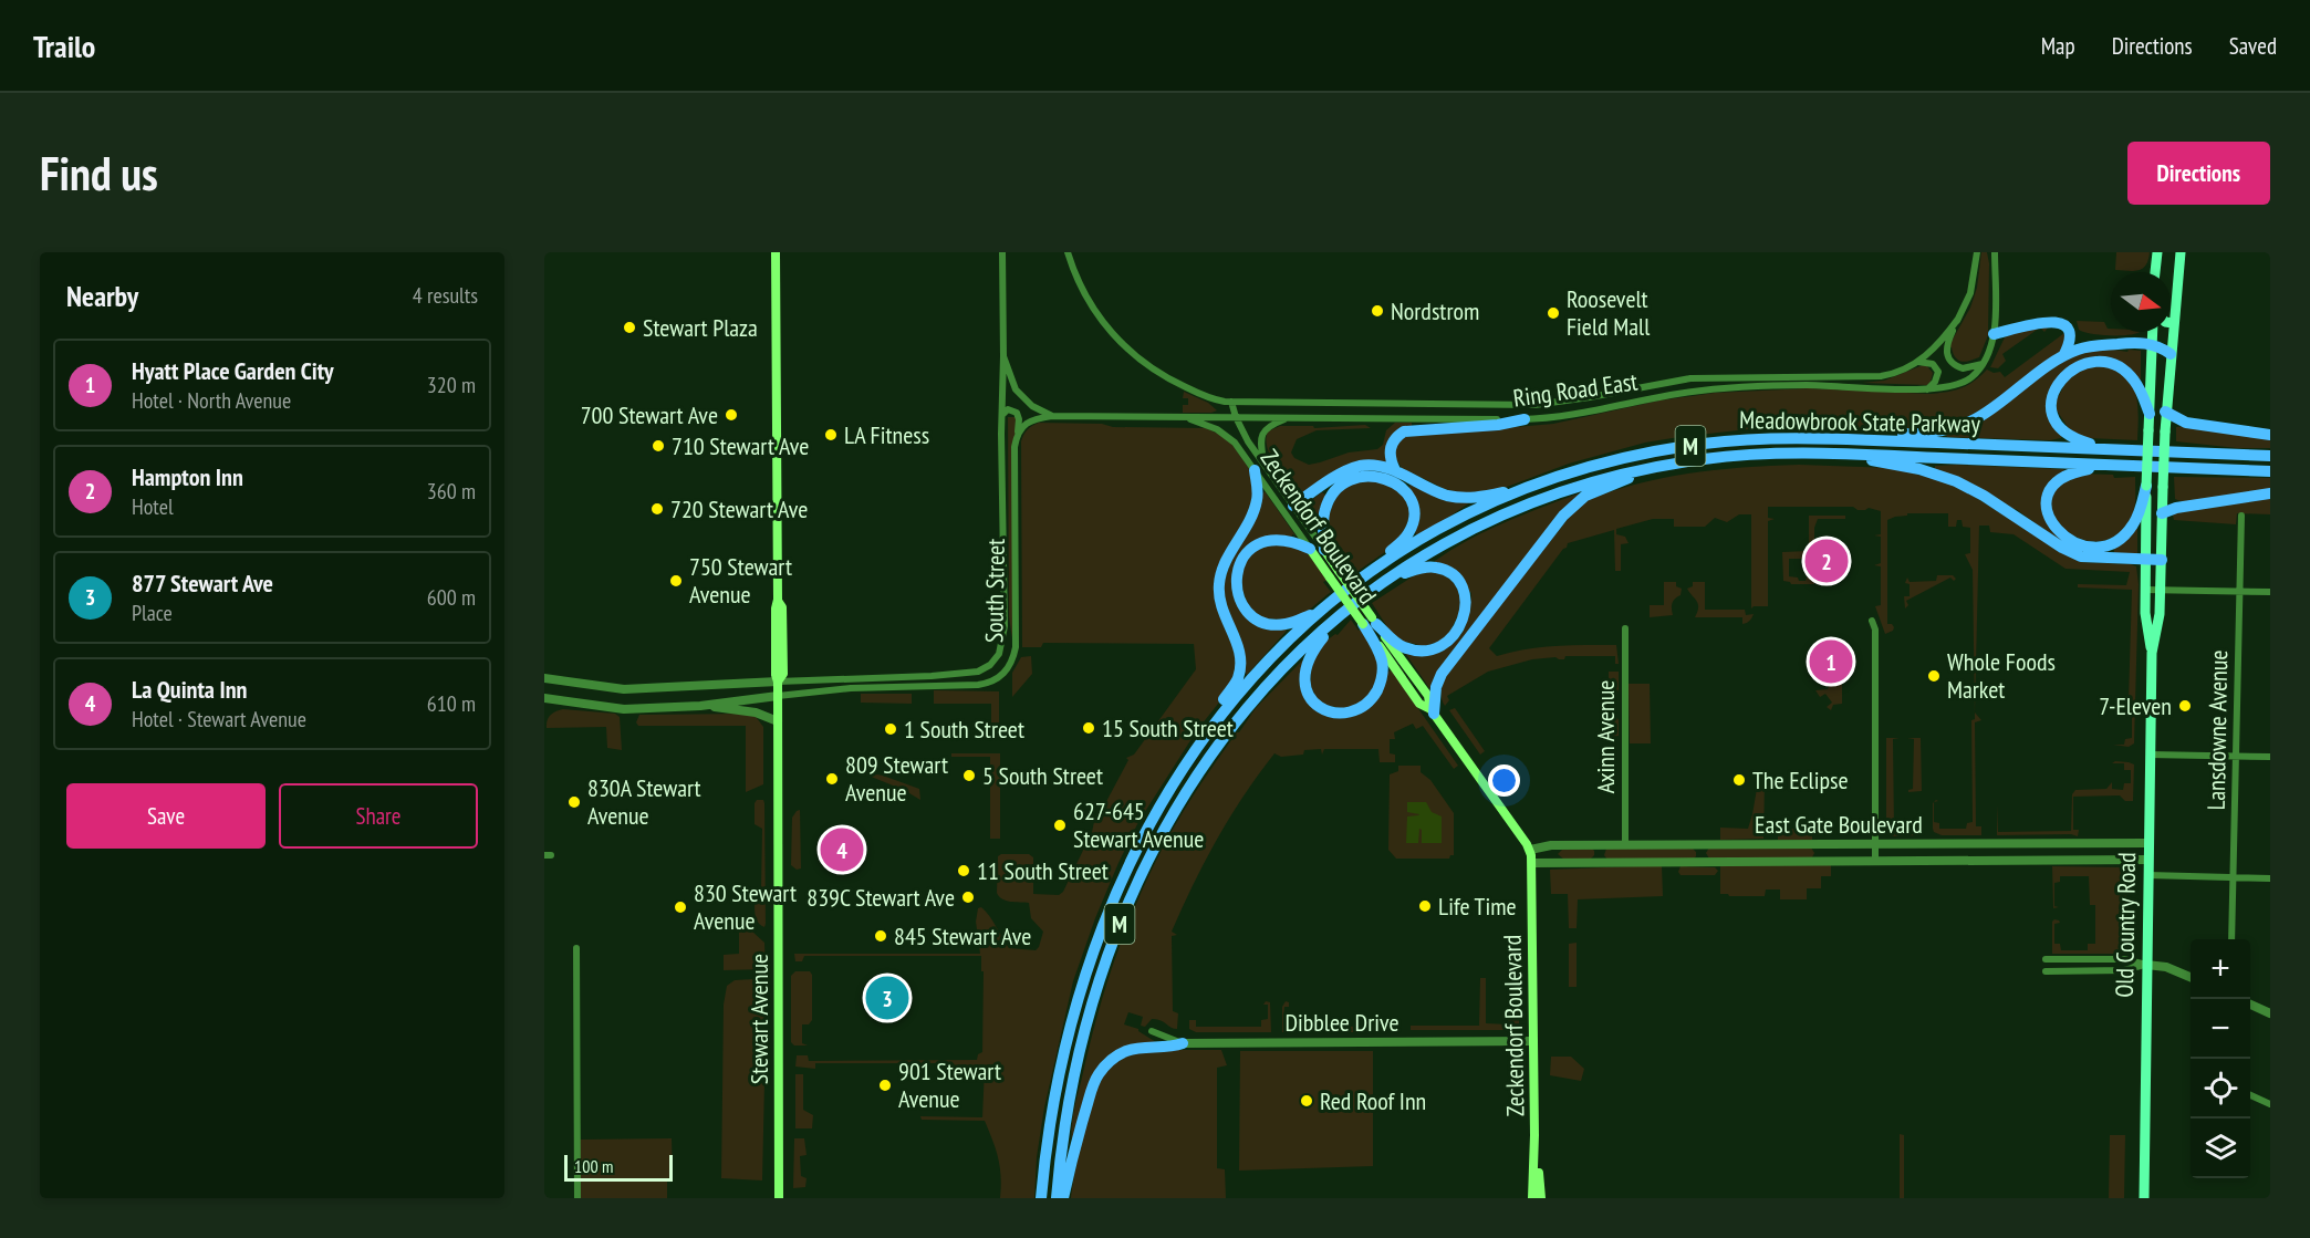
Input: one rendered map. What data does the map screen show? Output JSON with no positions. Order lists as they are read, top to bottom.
{
  "streets": {
    "highway": ["Meadowbrook State Parkway", "M"],
    "main road": ["Zeckendorf Boulevard", "Old Country Road", "Stewart Avenue"],
    "street": [
      "Ring Road East",
      "South Street",
      "Lansdowne Avenue",
      "Axinn Avenue",
      "East Gate Boulevard",
      "Dibblee Drive"
    ]
  },
  "crossings": [
    ["Ring Road East", "Zeckendorf Boulevard"],
    ["Zeckendorf Boulevard", "East Gate Boulevard"],
    ["Zeckendorf Boulevard", "Dibblee Drive"],
    ["South Street", "Stewart Avenue"],
    ["Axinn Avenue", "East Gate Boulevard"],
    ["East Gate Boulevard", "Old Country Road"]
  ],
  "places": [
    "Nordstrom",
    "Roosevelt Field Mall",
    "Stewart Plaza",
    "700 Stewart Ave",
    "LA Fitness",
    "710 Stewart Ave",
    "720 Stewart Ave",
    "750 Stewart Avenue",
    "Whole Foods Market",
    "7-Eleven",
    "15 South Street",
    "1 South Street",
    "5 South Street",
    "809 Stewart Avenue",
    "The Eclipse",
    "830A Stewart Avenue",
    "627-645 Stewart Avenue",
    "11 South Street",
    "839C Stewart Ave",
    "Life Time",
    "830 Stewart Avenue",
    "845 Stewart Ave",
    "901 Stewart Avenue",
    "Red Roof Inn"
  ],
  "scale_bar": "100 m",
  "north": "right",
  "page": {
    "header": "Trailo",
    "nav": ["Map", "Directions", "Saved"],
    "buttons": [
      "Directions",
      ["Save", "Share"]
    ],
    "title": "Find us",
    "heading": ["Nearby", "4 results"],
    "list": [
      {
        "mark": "1",
        "name": "Hyatt Place Garden City",
        "note": "Hotel · North Avenue",
        "value": "320 m"
      },
      {
        "mark": "2",
        "name": "Hampton Inn",
        "note": "Hotel",
        "value": "360 m"
      },
      {
        "mark": "3",
        "name": "877 Stewart Ave",
        "note": "Place",
        "value": "600 m"
      },
      {
        "mark": "4",
        "name": "La Quinta Inn",
        "note": "Hotel · Stewart Avenue",
        "value": "610 m"
      }
    ],
    "pins": [
      "2",
      "1",
      "4",
      "3"
    ],
    "map_buttons": ["+", "−"],
    "scale": "100 m"
  }
}
